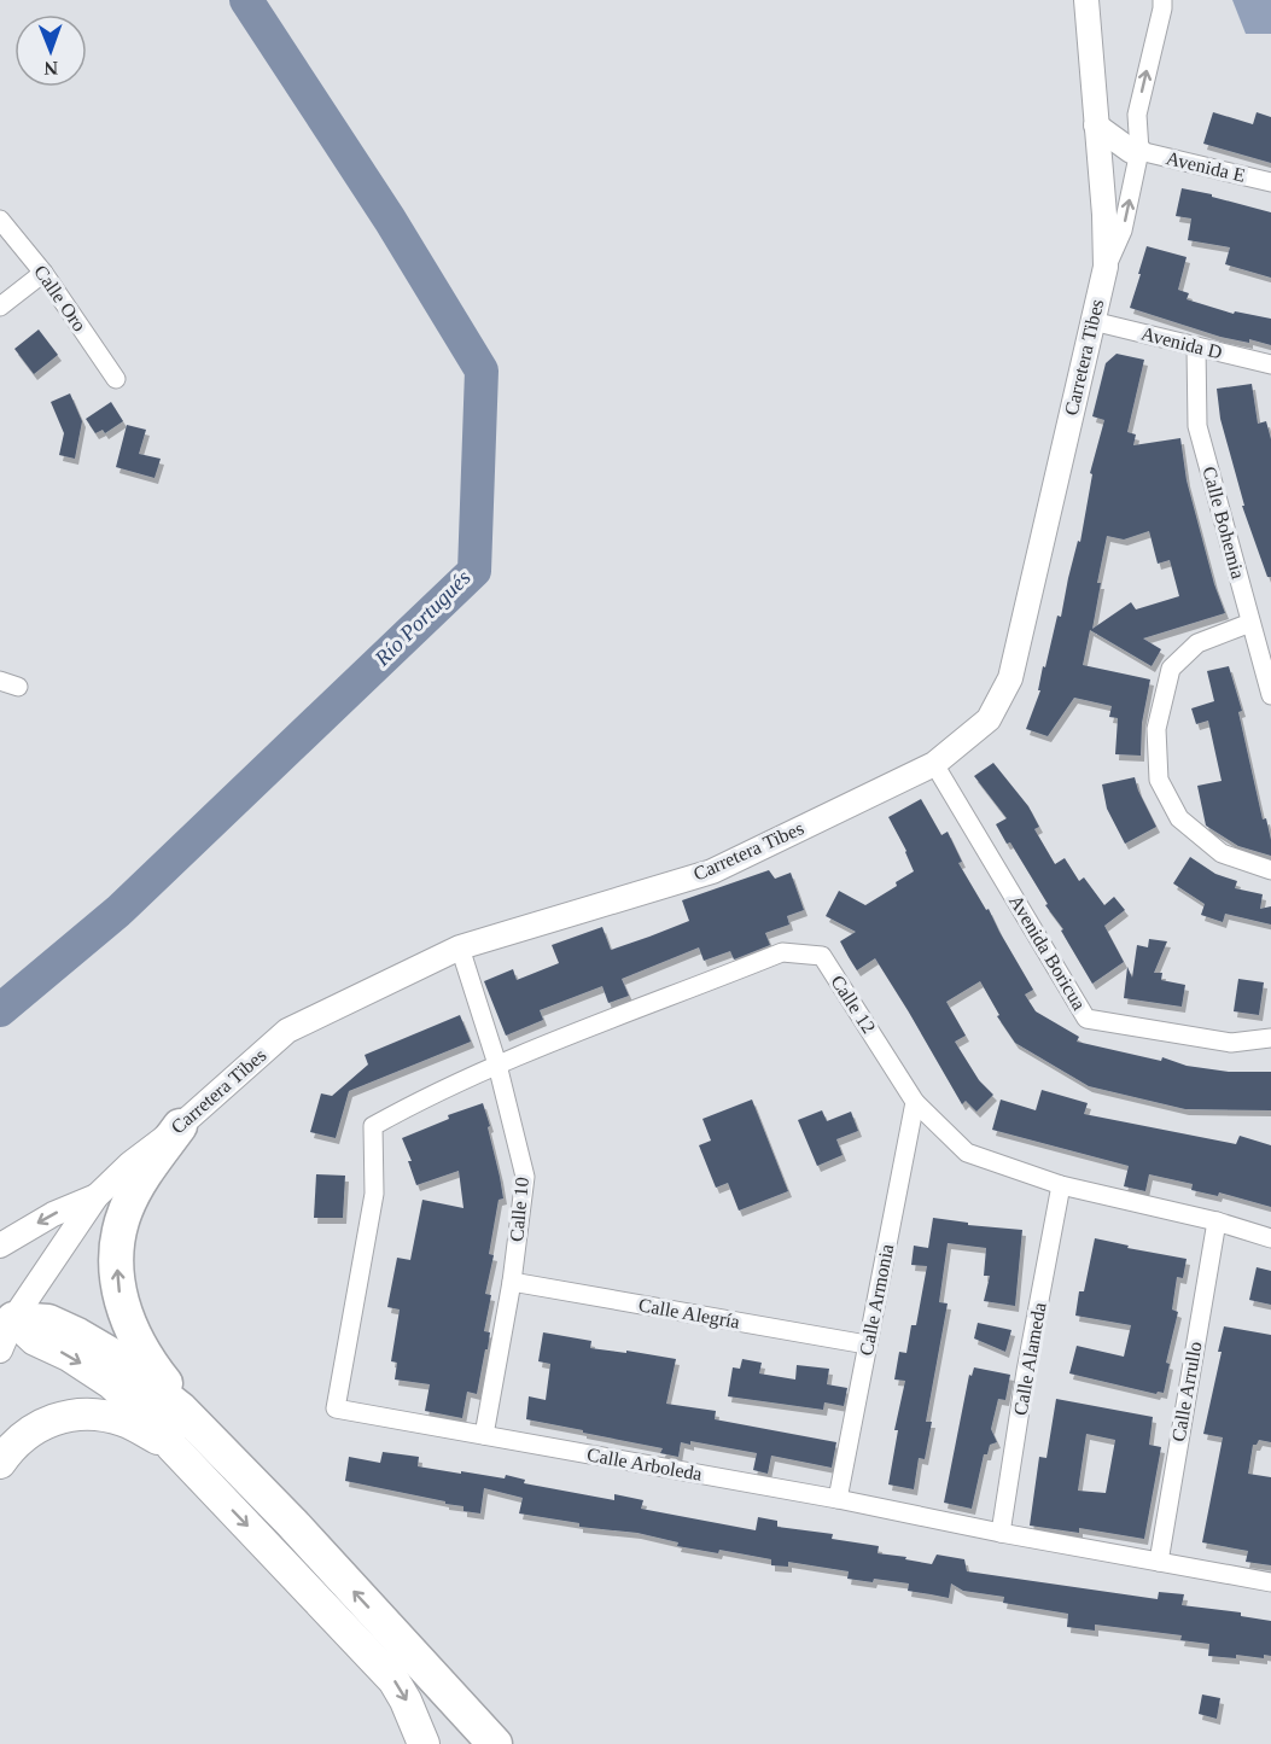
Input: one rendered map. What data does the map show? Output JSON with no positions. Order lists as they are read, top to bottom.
{
  "streets": {
    "street": [
      "Avenida E",
      "Calle Oro",
      "Avenida D",
      "Carretera Tibes",
      "Calle Bohemia",
      "Avenida Boricua",
      "Calle 12",
      "Calle 10",
      "Calle Armonia",
      "Calle Alegría",
      "Calle Alameda",
      "Calle Arrullo",
      "Calle Arboleda"
    ]
  },
  "crossings": [
    ["Avenida D", "Carretera Tibes"],
    ["Avenida D", "Calle Bohemia"],
    ["Carretera Tibes", "Avenida Boricua"],
    ["Carretera Tibes", "Calle 10"],
    ["Calle 12", "Calle 10"],
    ["Calle 12", "Calle Armonia"],
    ["Calle 12", "Calle Alameda"],
    ["Calle 12", "Calle Arrullo"],
    ["Calle 12", "Calle Arboleda"],
    ["Calle 10", "Calle Alegría"],
    ["Calle 10", "Calle Arboleda"],
    ["Calle Armonia", "Calle Alegría"],
    ["Calle Armonia", "Calle Arboleda"],
    ["Calle Alameda", "Calle Arboleda"],
    ["Calle Arrullo", "Calle Arboleda"]
  ],
  "water": ["Río Portugués"],
  "north": "bottom"
}
